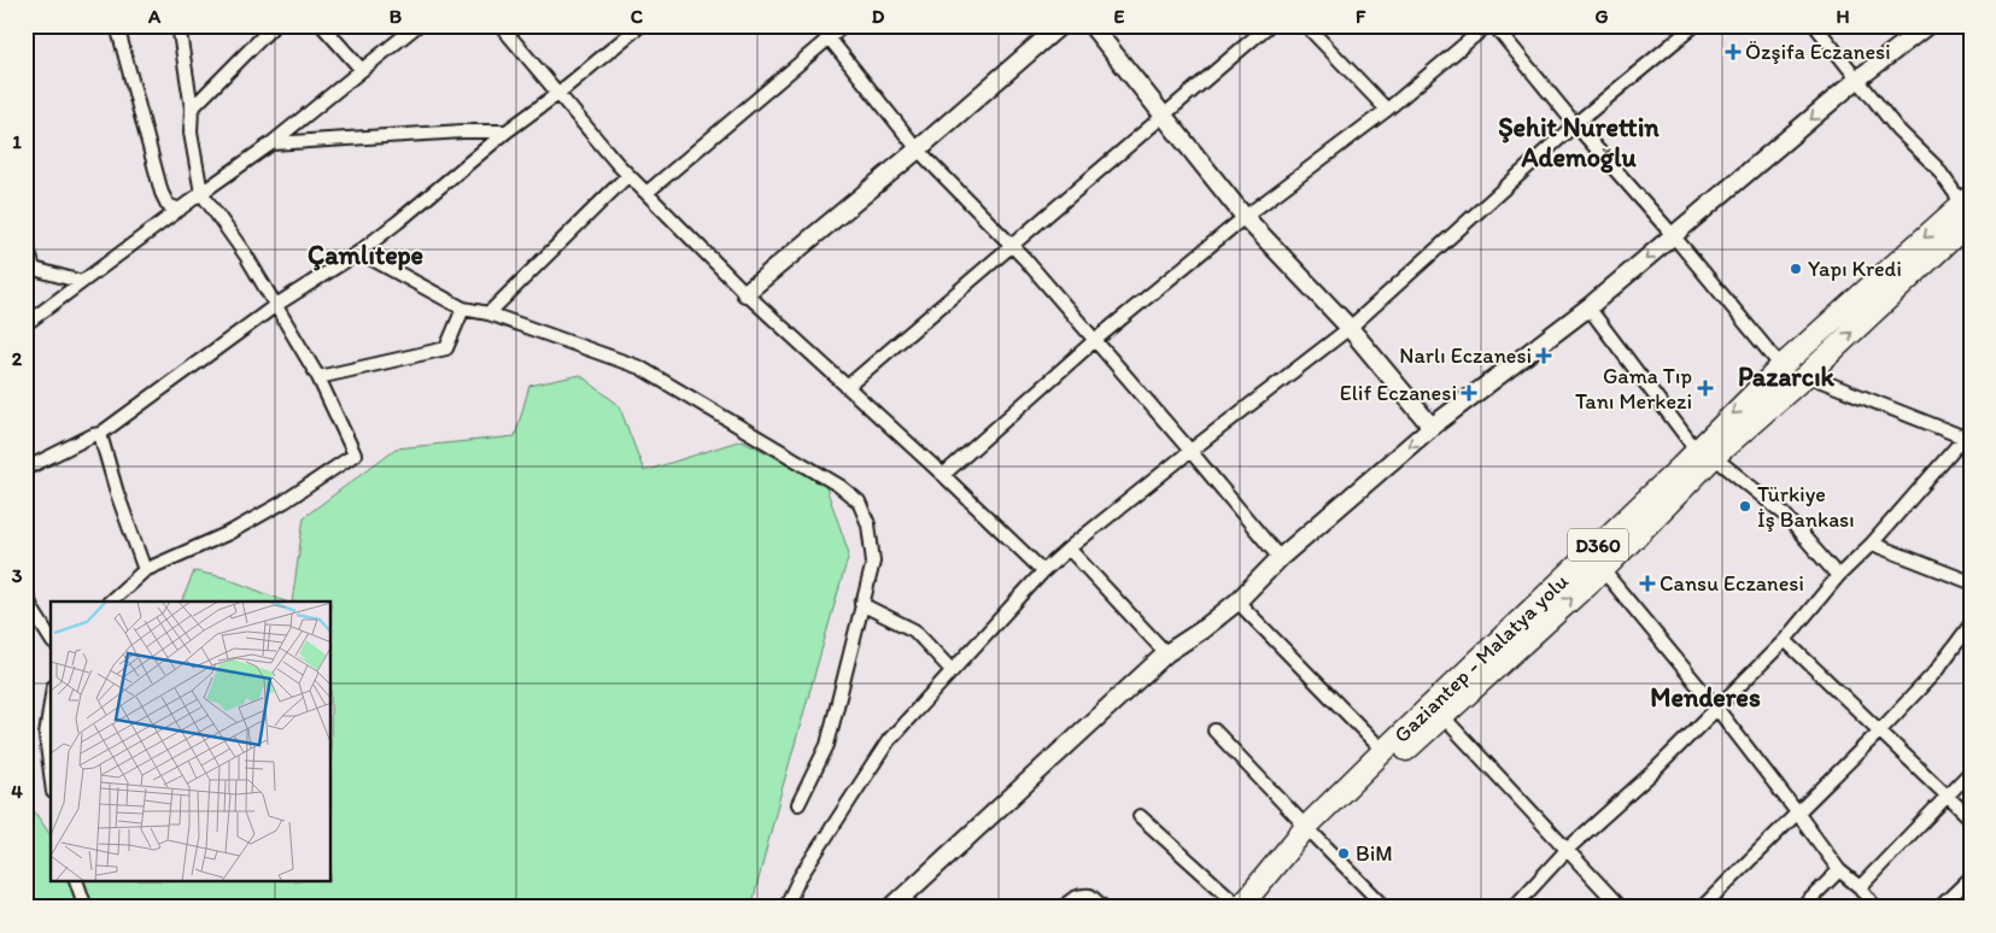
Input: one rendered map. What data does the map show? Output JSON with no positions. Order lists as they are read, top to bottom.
{
  "streets": {
    "highway": ["D360", "Gaziantep - Malatya yolu"]
  },
  "districts": [
    "Şehit Nurettin Ademoğlu",
    "Çamlıtepe",
    "Pazarcık",
    "Menderes"
  ],
  "places": {
    "health": [
      "Özşifa Eczanesi",
      "Narlı Eczanesi",
      "Gama Tıp Tanı Merkezi",
      "Elif Eczanesi",
      "Cansu Eczanesi"
    ],
    "other": ["Yapı Kredi", "Türkiye İş Bankası", "BiM"]
  },
  "grid": {
    "columns": [
      "A",
      "B",
      "C",
      "D",
      "E",
      "F",
      "G",
      "H"
    ],
    "rows": [
      "1",
      "2",
      "3",
      "4"
    ]
  }
}
